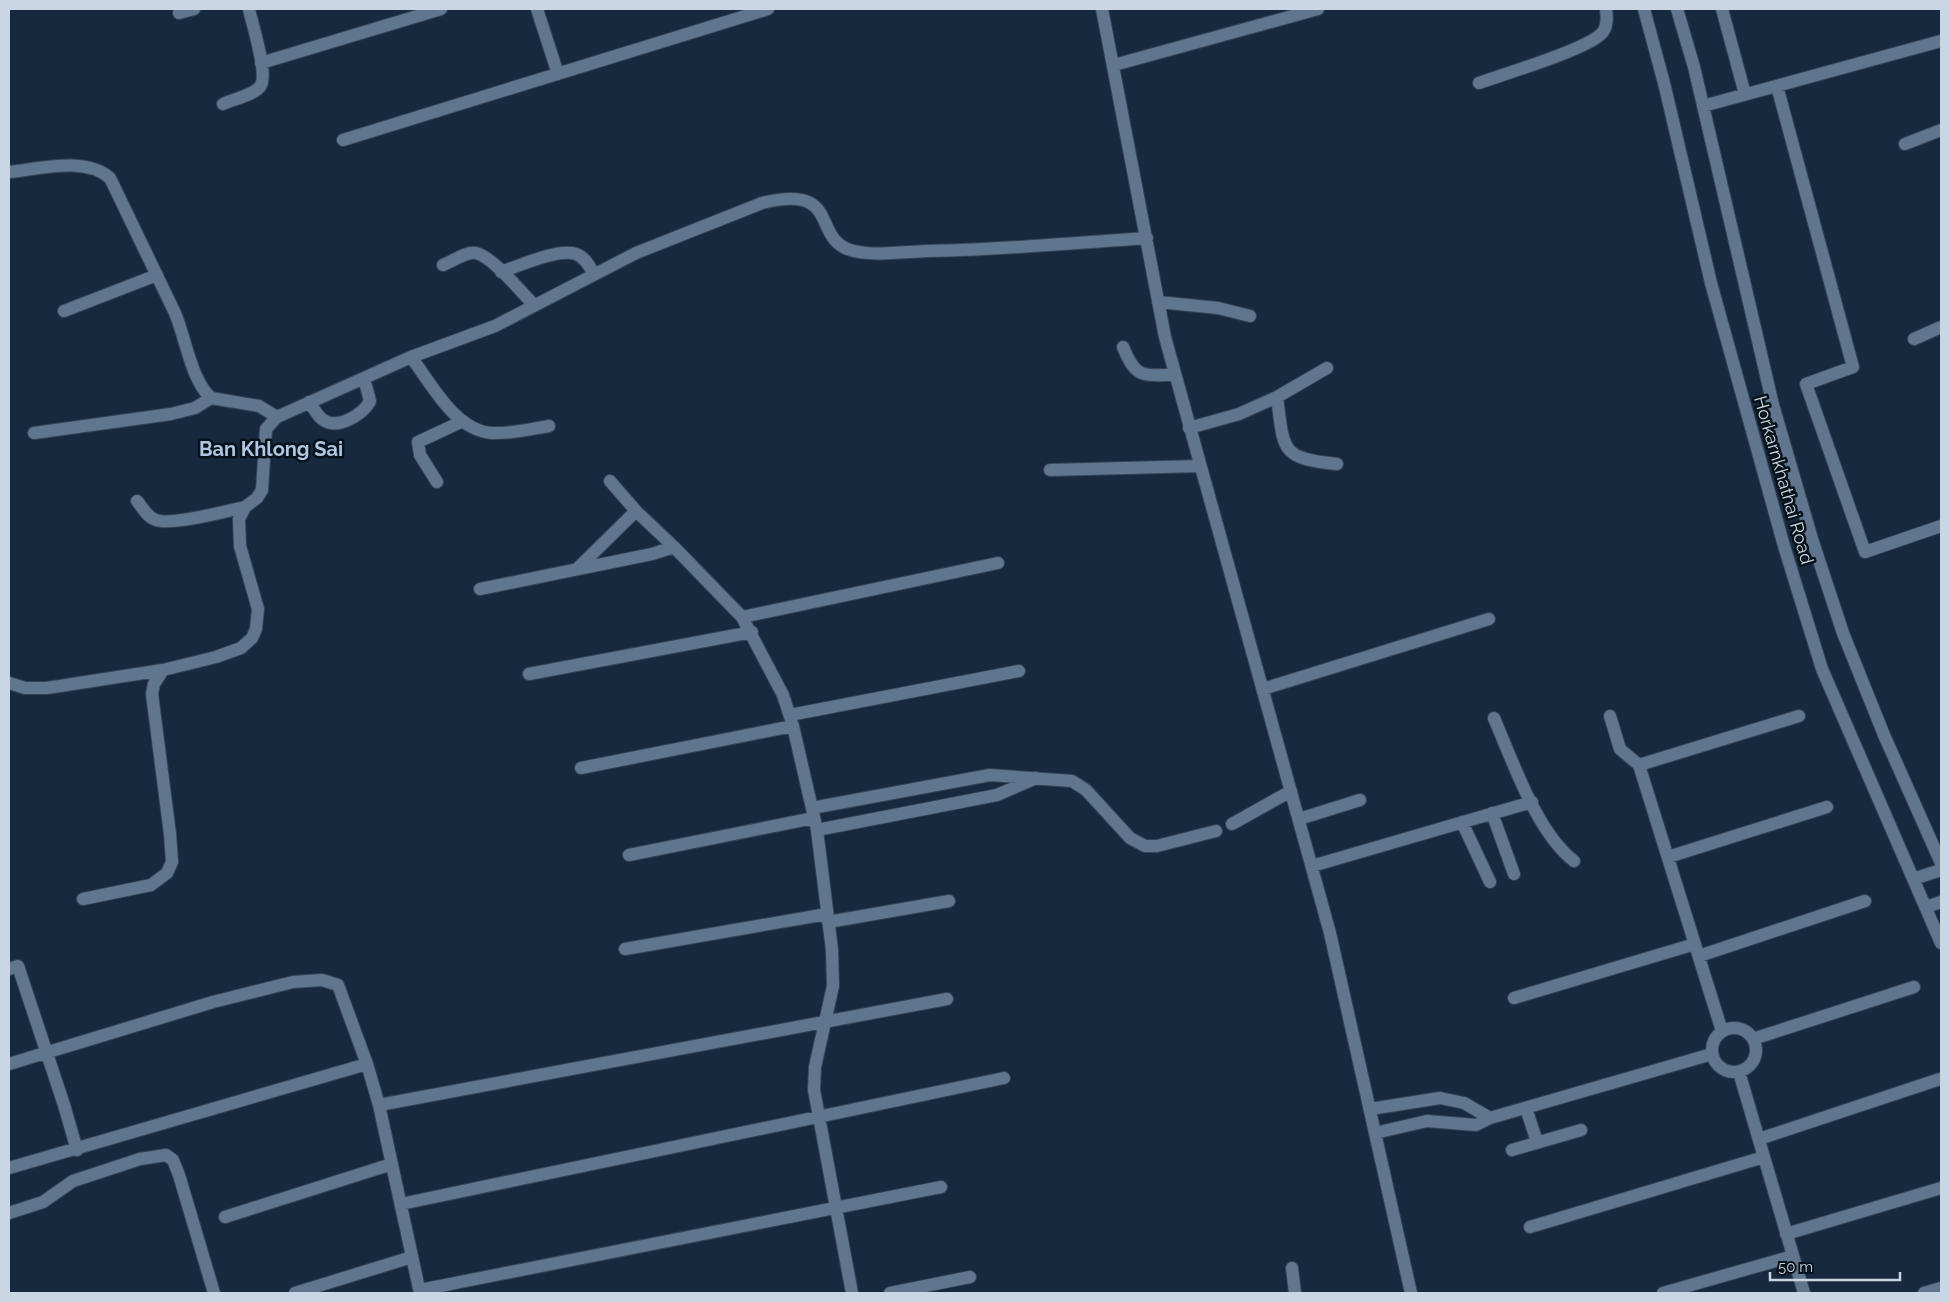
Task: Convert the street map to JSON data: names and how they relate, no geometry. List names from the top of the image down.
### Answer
{
  "streets": {
    "street": ["Horkarnkhathai Road"]
  },
  "districts": ["Ban Khlong Sai"],
  "scale_bar": "50 m"
}
